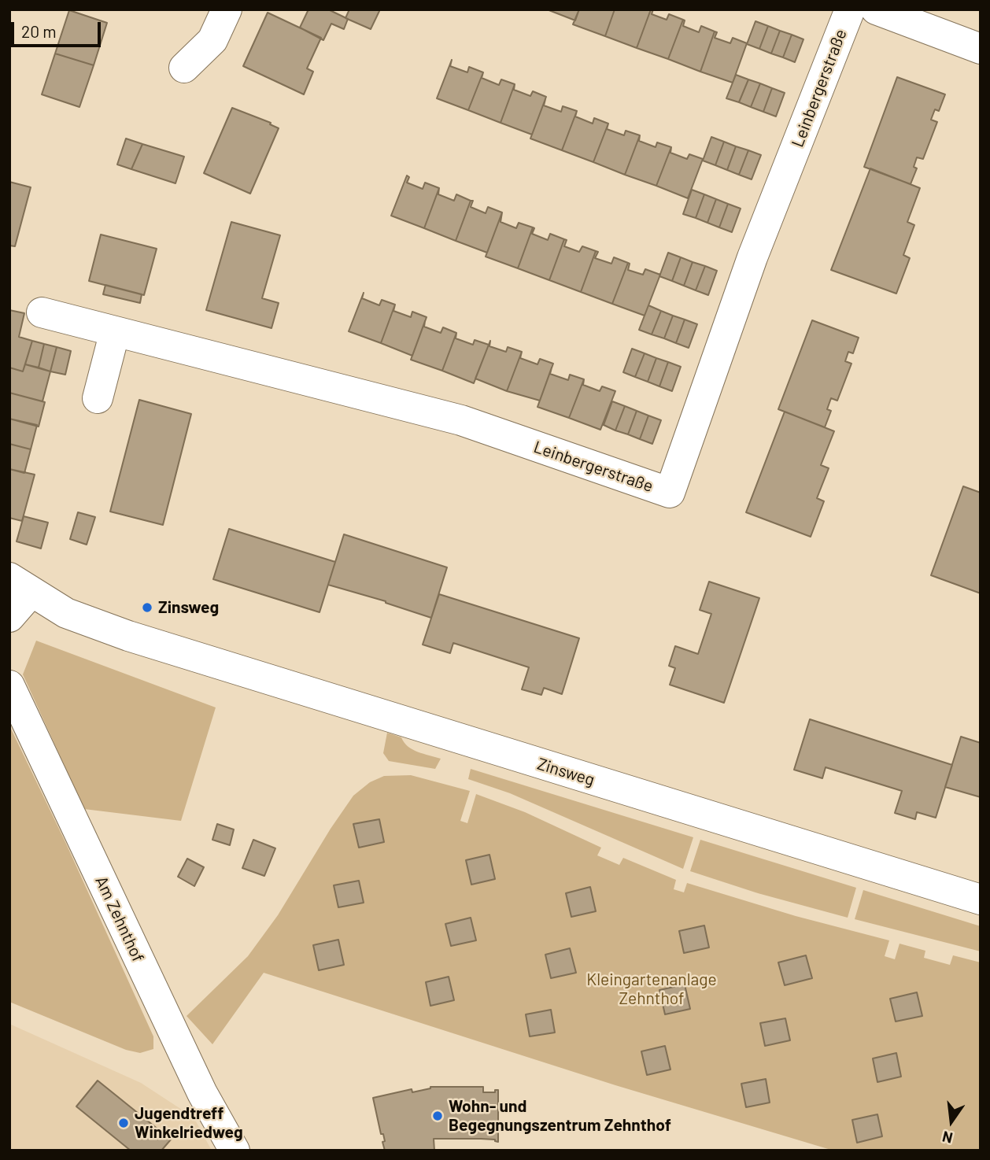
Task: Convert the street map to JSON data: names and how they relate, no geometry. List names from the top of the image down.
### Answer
{
  "streets": {
    "street": ["Leinbergerstraße", "Zinsweg", "Am Zehnthof"]
  },
  "parks": ["Kleingartenanlage Zehnthof"],
  "places": ["Zinsweg", "Wohn- und Begegnungszentrum Zehnthof", "Jugendtreff Winkelriedweg"],
  "scale_bar": "20 m",
  "north": "bottom"
}
